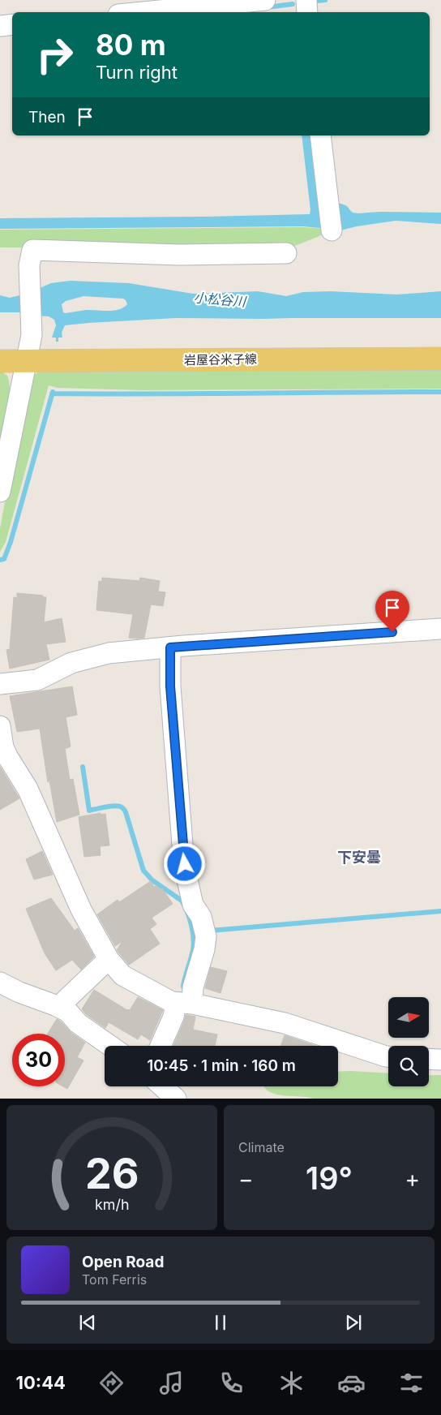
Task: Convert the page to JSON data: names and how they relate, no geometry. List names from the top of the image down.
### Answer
{
  "streets": {
    "main road": ["岩屋谷米子線"]
  },
  "districts": ["下安曇"],
  "water": ["小松谷川"],
  "north": "right",
  "page": {
    "turn": ["80 m", "Turn right"],
    "then": "Then",
    "limit": "30",
    "trip": "10:45 · 1 min · 160 m",
    "tile": "Climate",
    "heat": ["−", "19°", "+"],
    "song": ["Open Road", "Tom Ferris"],
    "tabs": "10:44",
    "gauge": ["26", "km/h"]
  }
}
